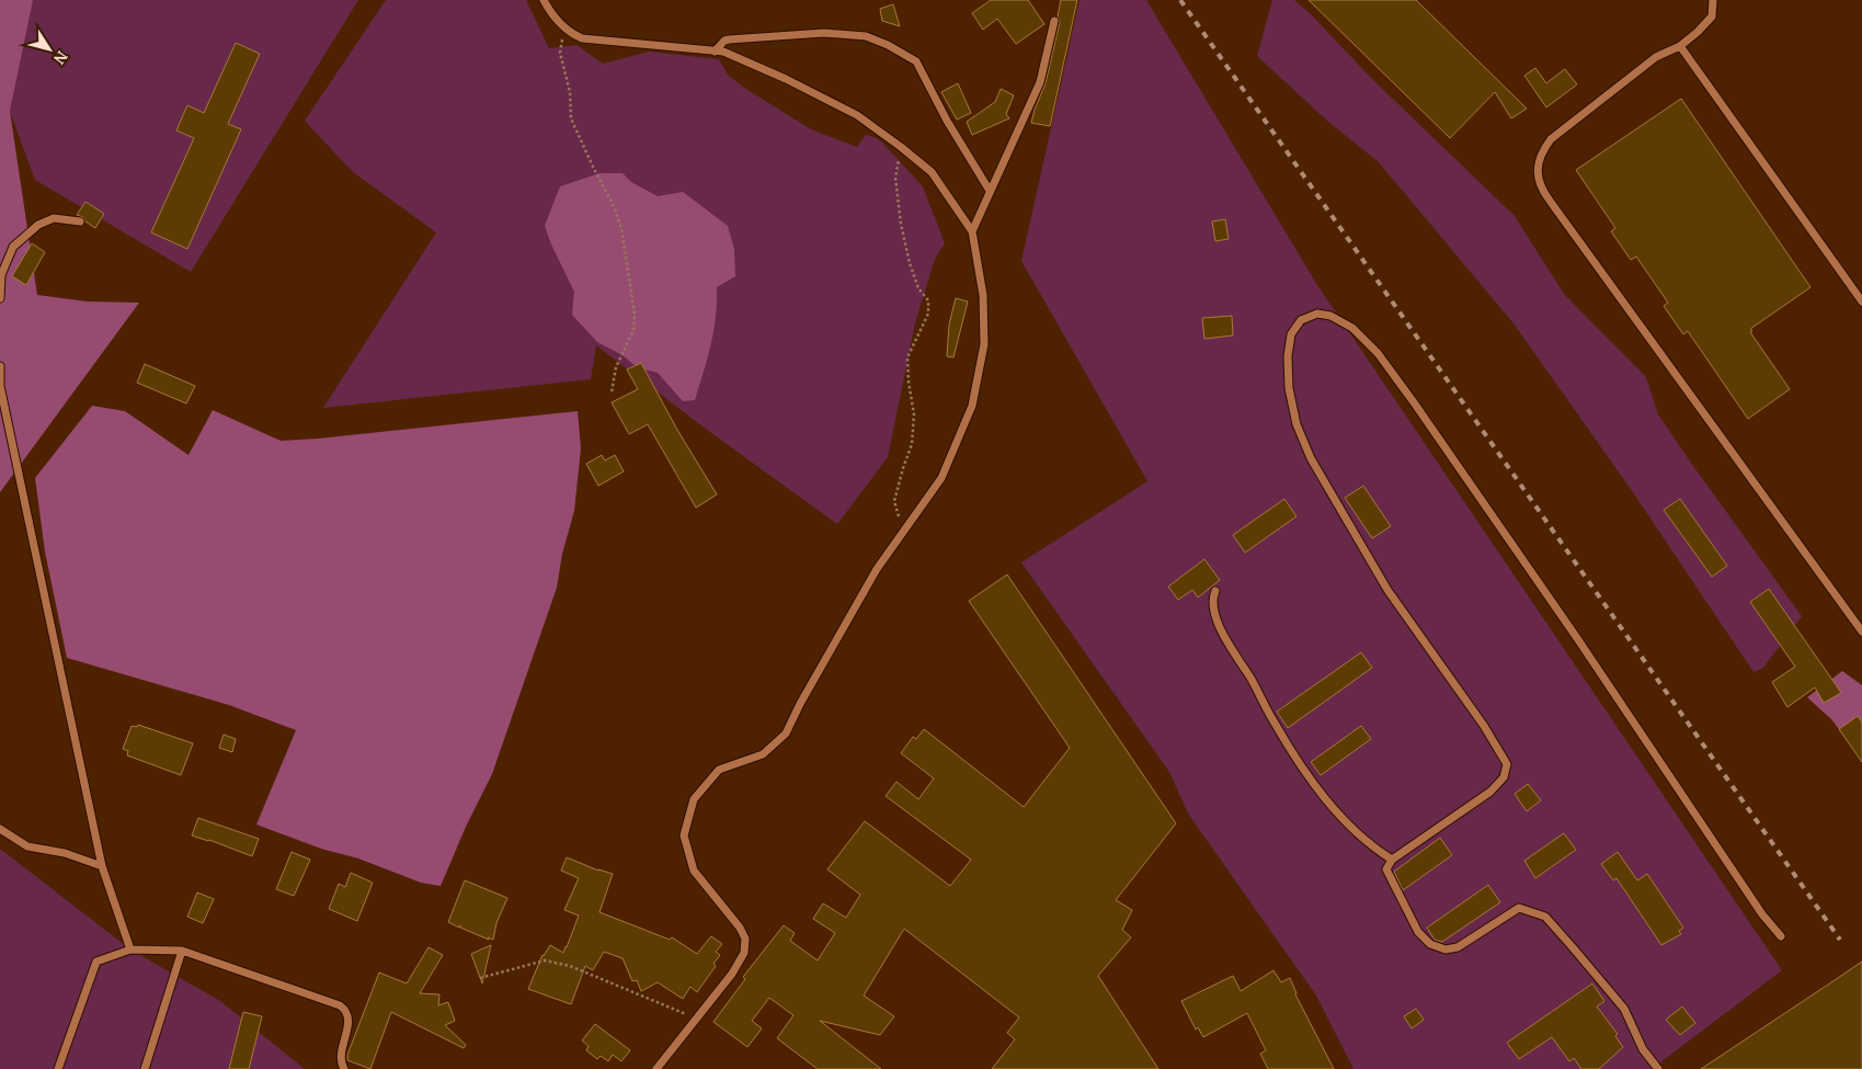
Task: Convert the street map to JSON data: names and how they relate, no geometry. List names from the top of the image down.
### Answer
{
  "north": "bottom right"
}
